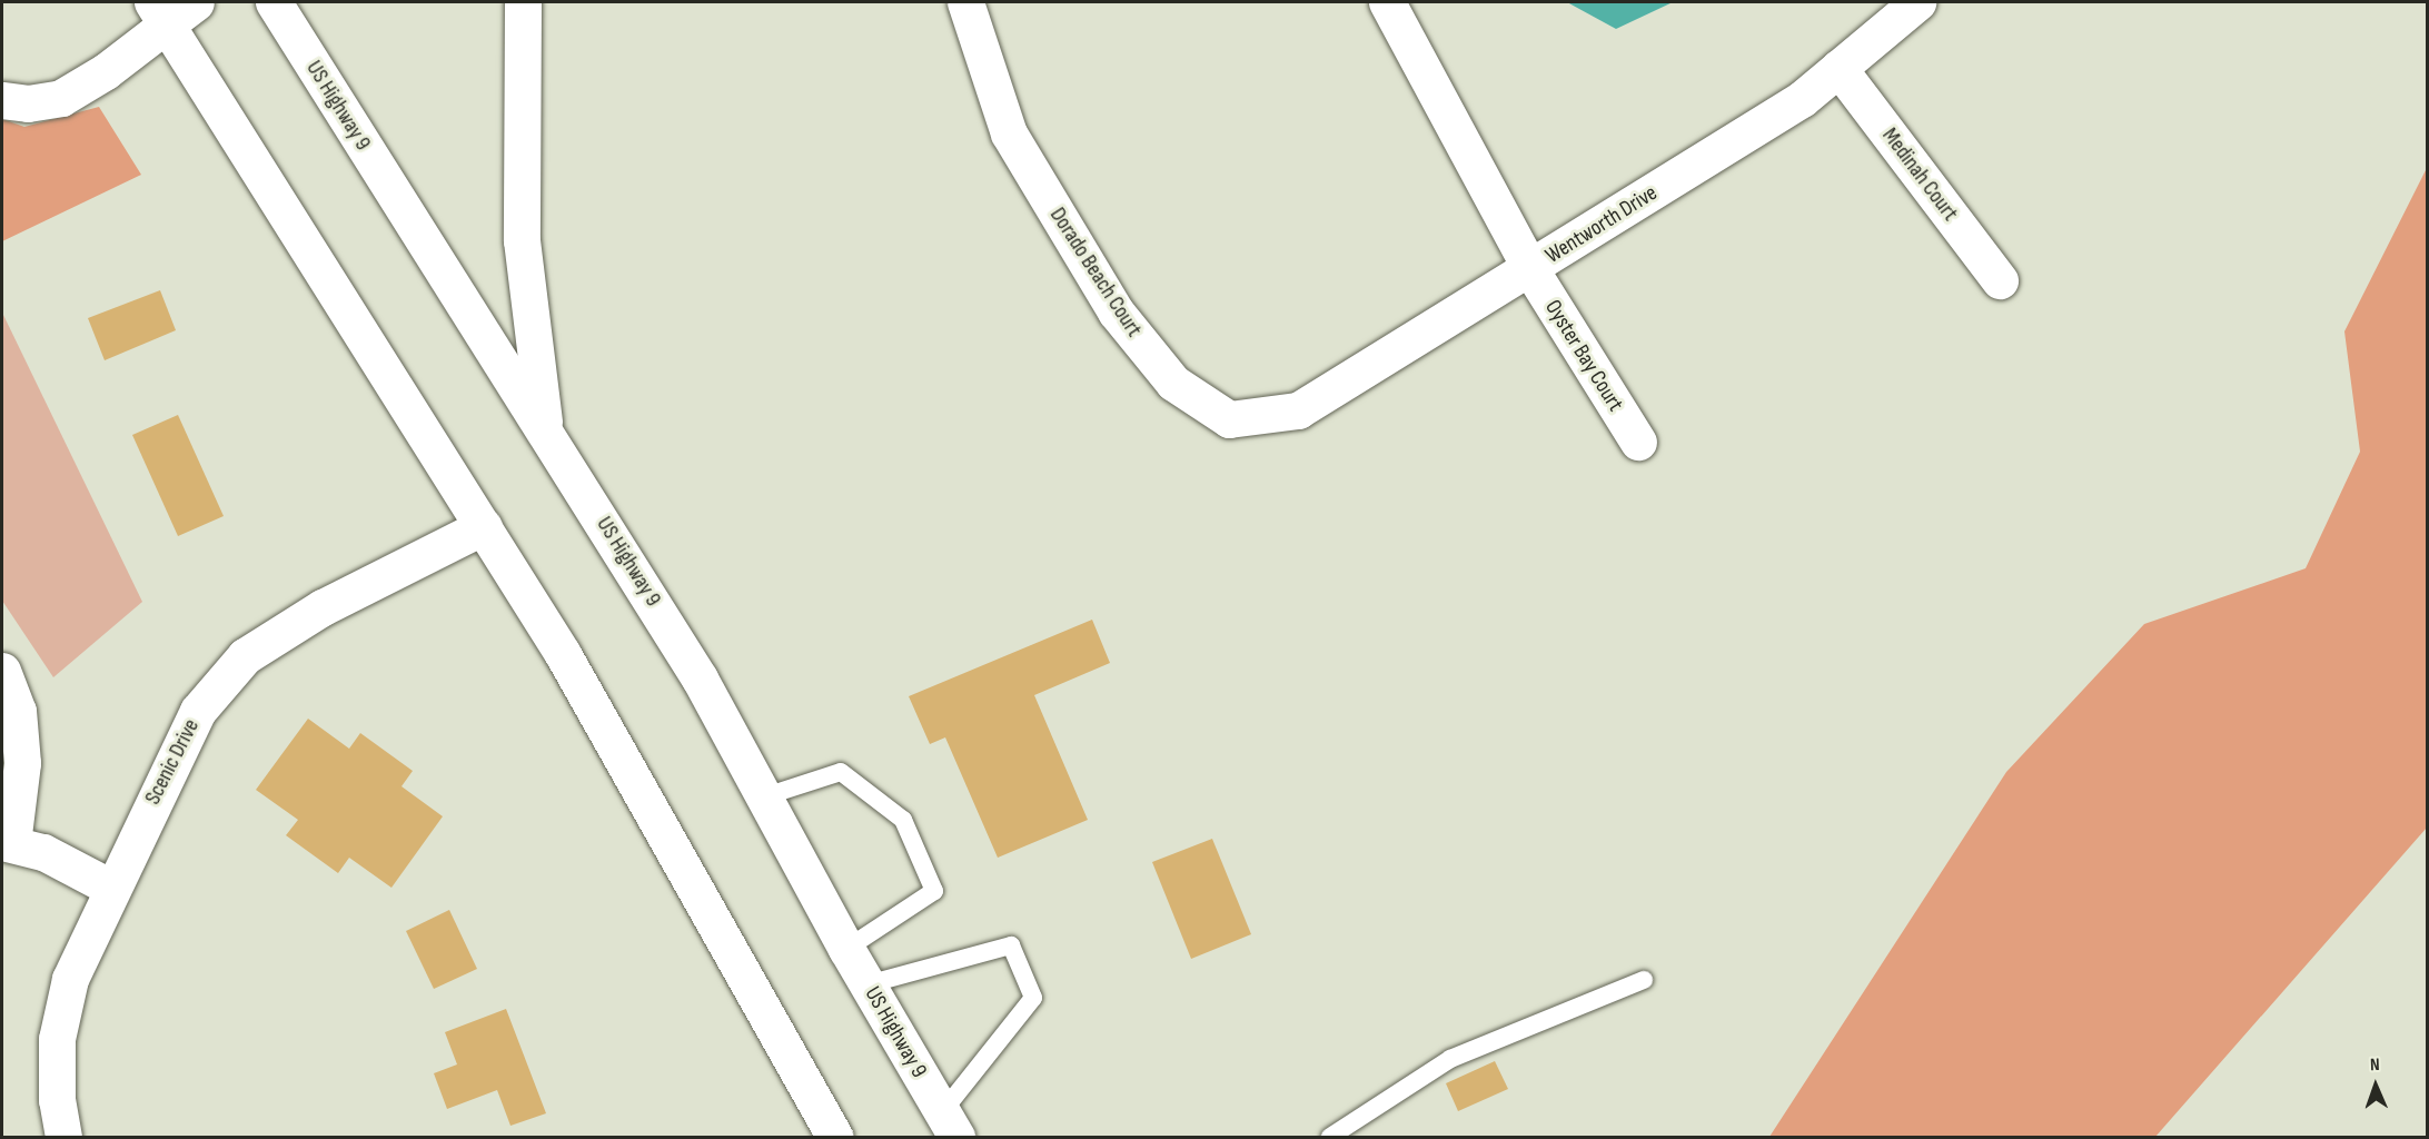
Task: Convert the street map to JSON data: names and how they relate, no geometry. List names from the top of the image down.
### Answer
{
  "streets": {
    "main road": [
      "US Highway 9",
      "Medinah Court",
      "Wentworth Drive",
      "Dorado Beach Court",
      "Oyster Bay Court",
      "Scenic Drive"
    ]
  },
  "crossings": [
    ["Medinah Court", "Wentworth Drive"],
    ["Wentworth Drive", "Dorado Beach Court"],
    ["Wentworth Drive", "Oyster Bay Court"],
    ["Dorado Beach Court", "Oyster Bay Court"]
  ],
  "north": "top"
}
